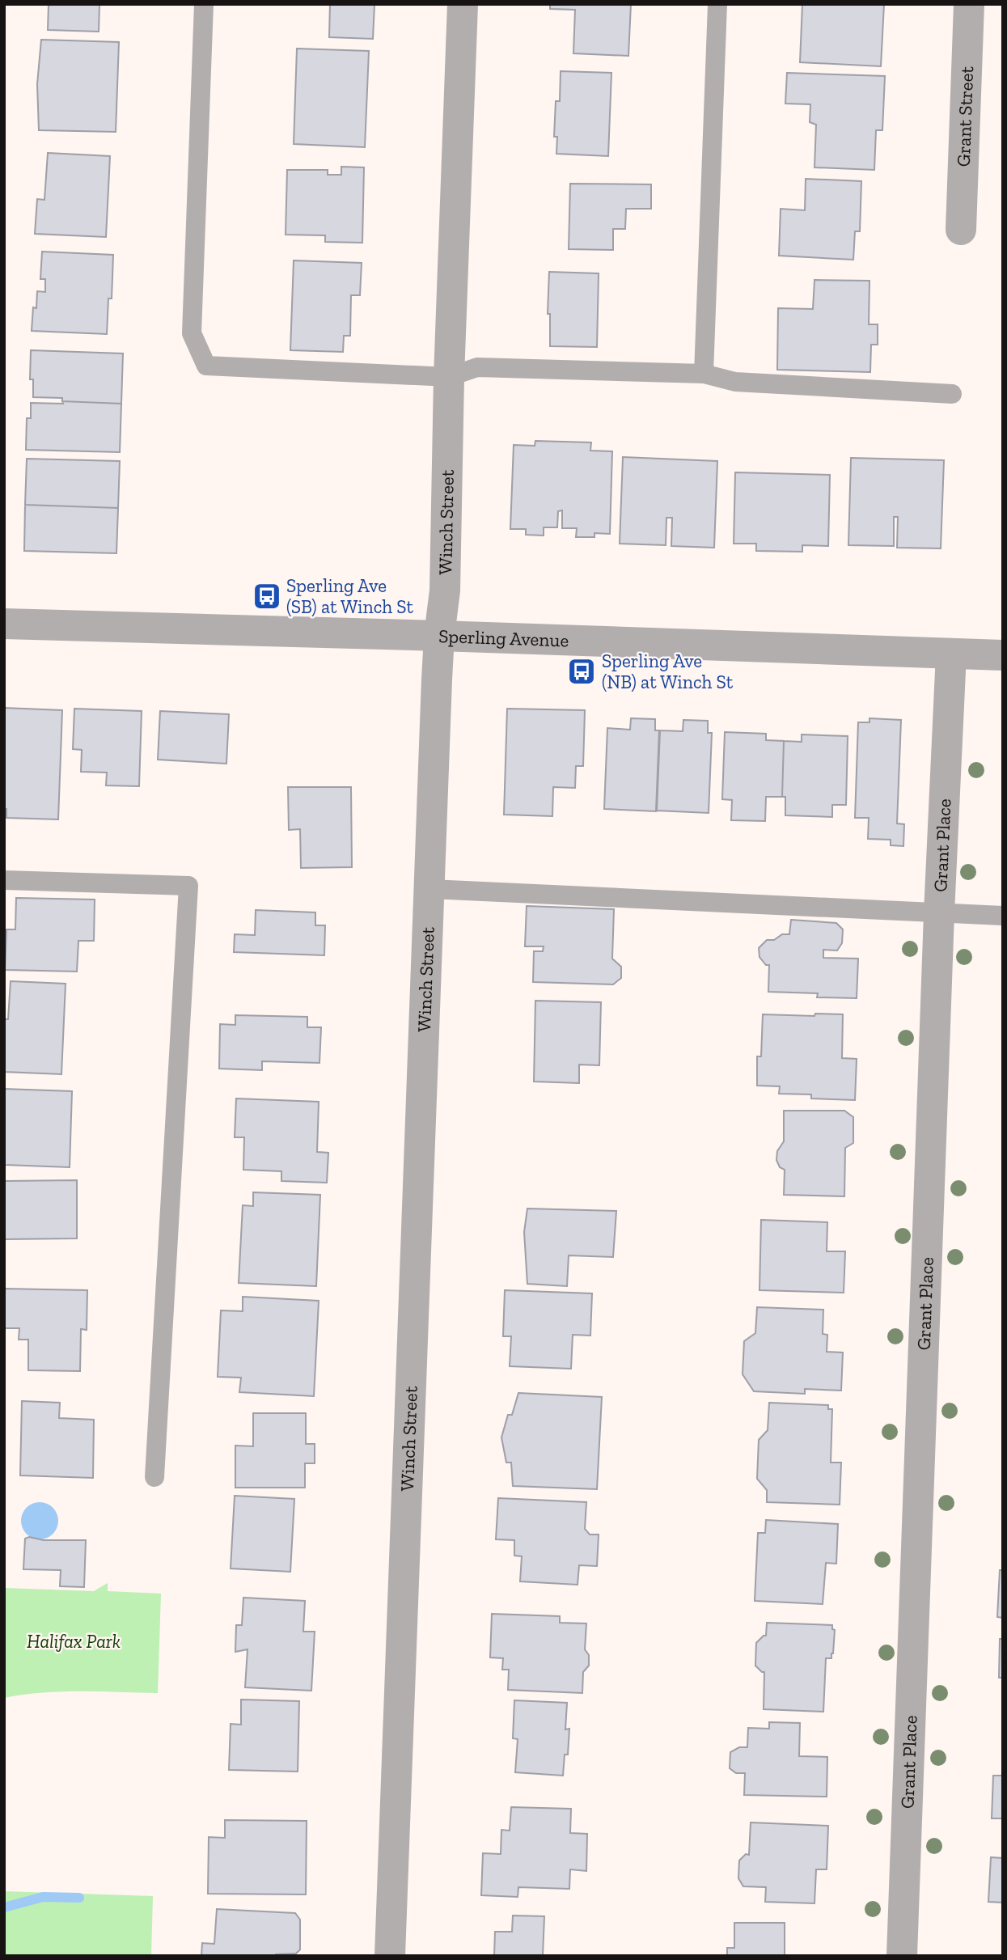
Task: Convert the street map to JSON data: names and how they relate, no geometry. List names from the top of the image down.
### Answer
{
  "streets": {
    "street": [
      "Grant Street",
      "Winch Street",
      "Sperling Avenue",
      "Grant Place"
    ]
  },
  "crossings": [
    ["Winch Street", "Sperling Avenue"],
    ["Sperling Avenue", "Grant Place"]
  ],
  "parks": ["Halifax Park"],
  "places": {
    "bus stop": ["Sperling Ave (SB) at Winch St", "Sperling Ave (NB) at Winch St"]
  }
}
